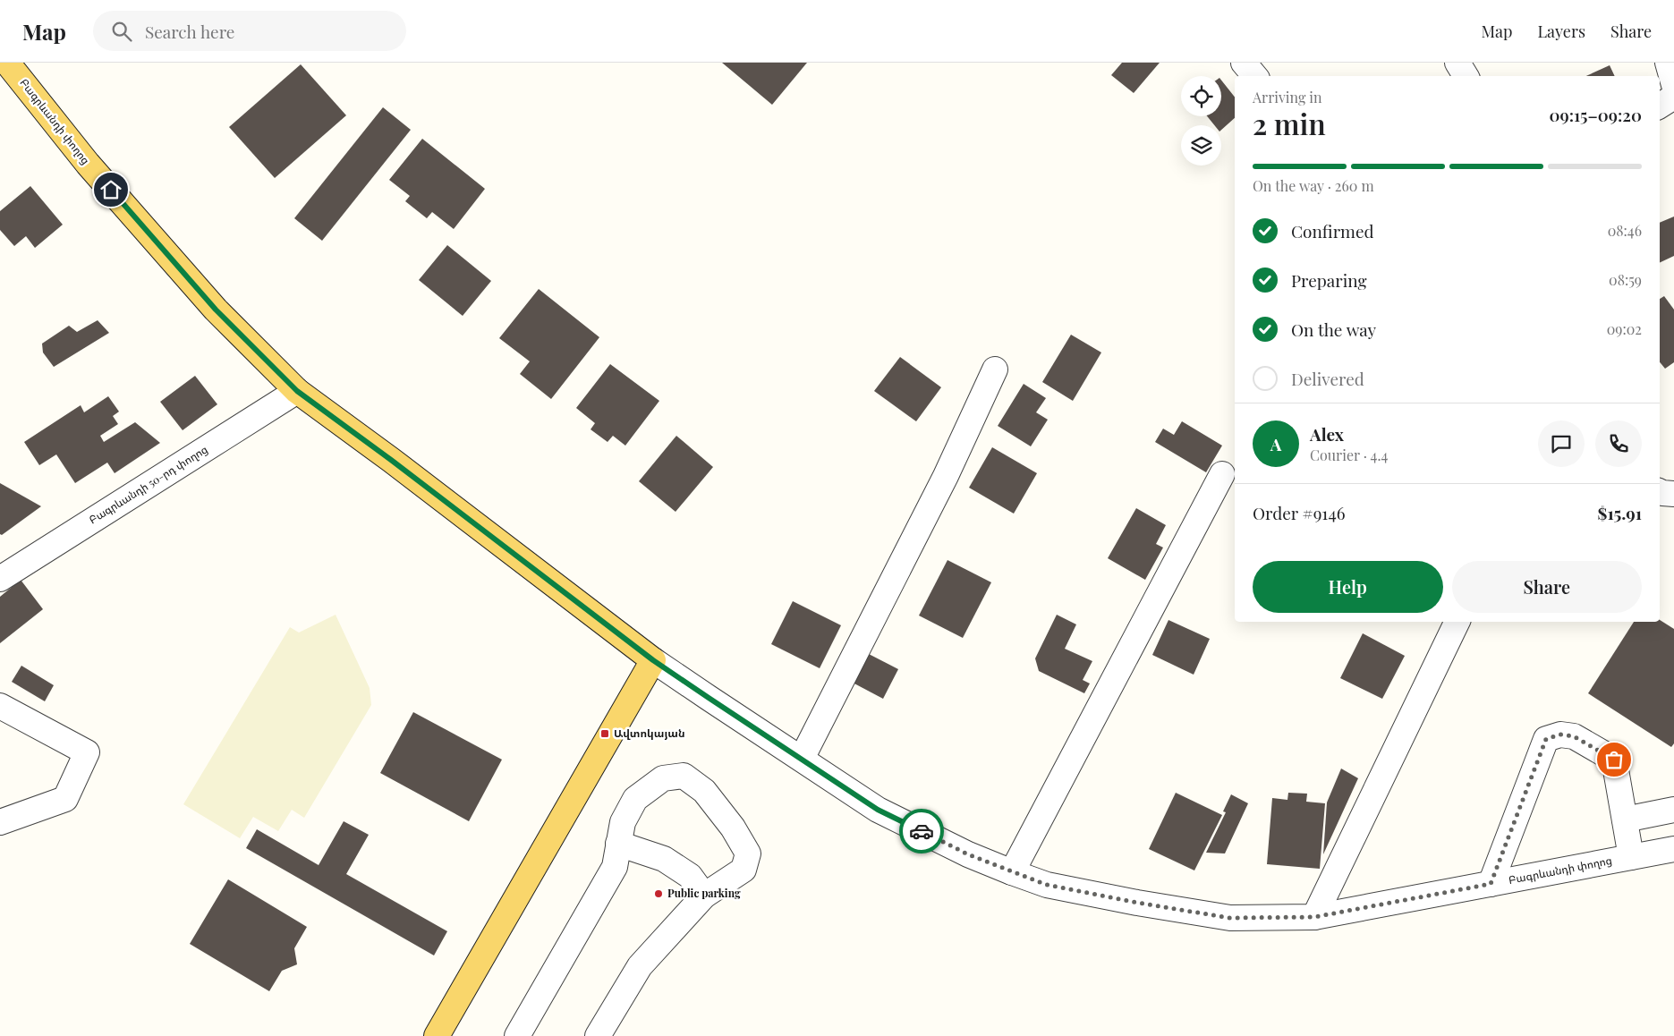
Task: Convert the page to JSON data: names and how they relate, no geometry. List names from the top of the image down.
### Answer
{
  "streets": {
    "main road": ["Բագրևանդի փողոց"],
    "street": ["Բագրևանդի 50-րդ փողոց"]
  },
  "crossings": [
    ["Բագրևանդի փողոց", "Բագրևանդի 50-րդ փողոց"]
  ],
  "places": {
    "transit": ["Ավտոկայան"],
    "other": ["Public parking"]
  },
  "page": {
    "header": "Map",
    "search": "Search here",
    "nav": ["Map", "Layers", "Share"],
    "heading": ["2 min", "Arriving in", "09:15–09:20"],
    "panel": [
      "Alex",
      "Courier · 4.4",
      "Order #9146",
      "$15.91"
    ],
    "bar": "On the way · 260 m",
    "list": [
      ["Confirmed", "08:46"],
      ["Preparing", "08:59"],
      ["On the way", "09:02"],
      "Delivered"
    ],
    "round": "A",
    "buttons": ["Help", "Share"]
  }
}
